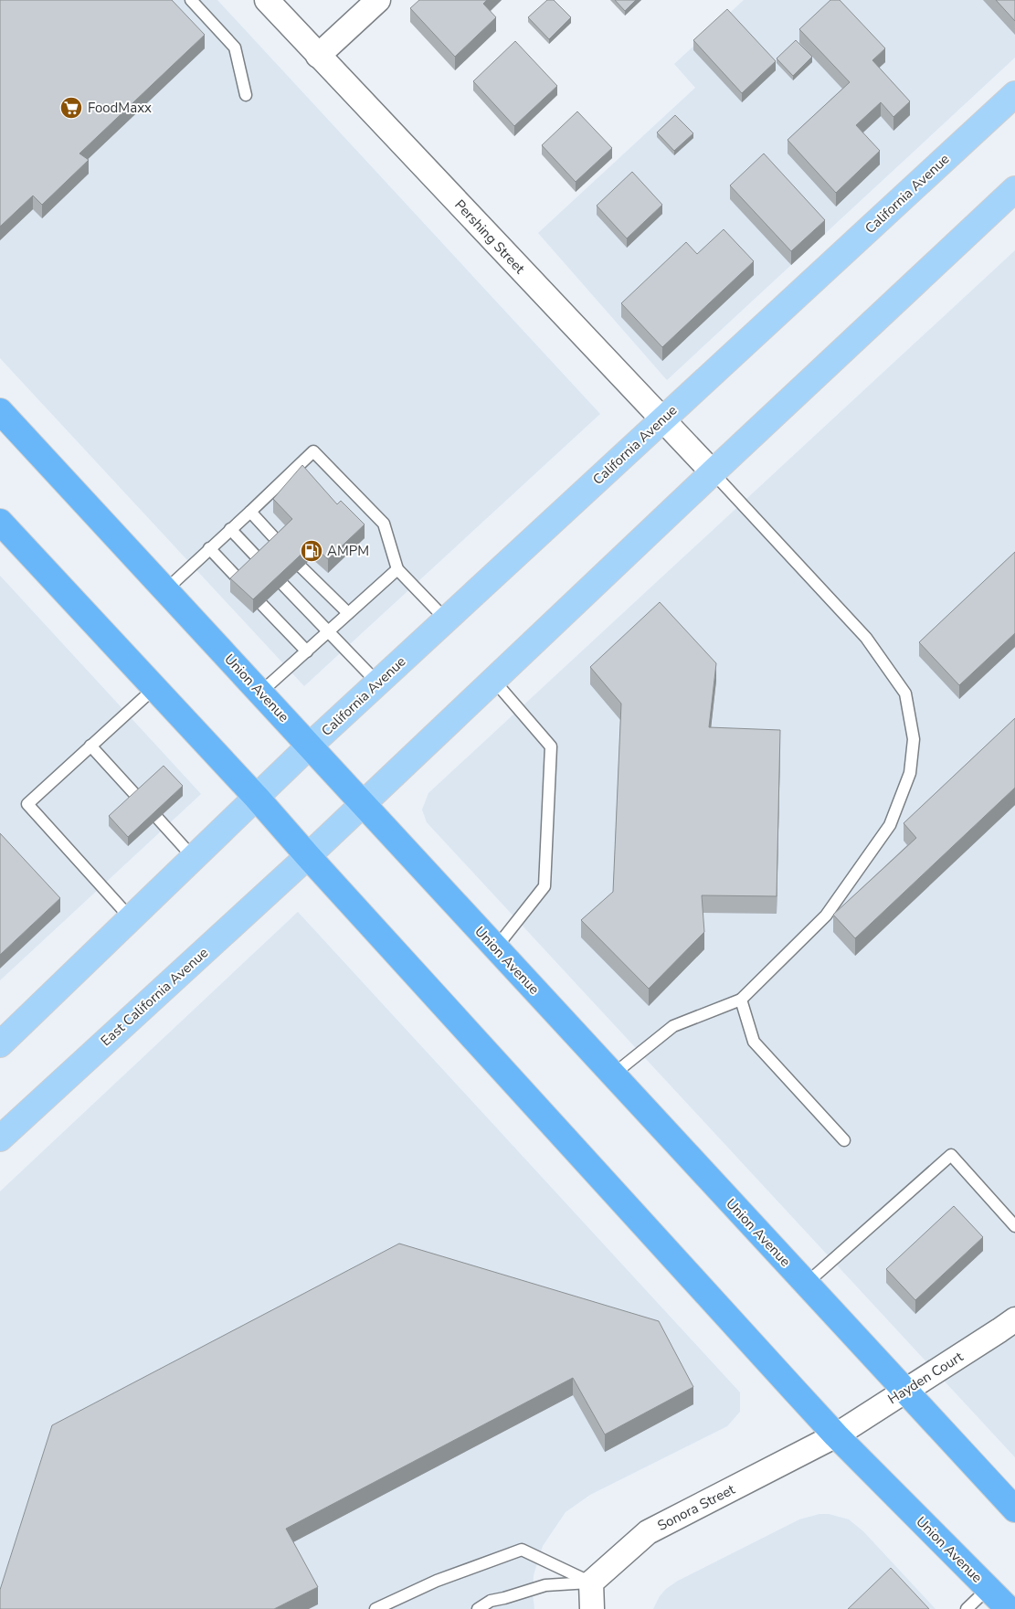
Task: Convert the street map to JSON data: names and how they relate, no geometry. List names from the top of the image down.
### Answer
{
  "streets": {
    "highway": ["Union Avenue"],
    "main road": ["California Avenue", "East California Avenue"],
    "street": ["Pershing Street", "Hayden Court", "Sonora Street"]
  },
  "crossings": [
    ["California Avenue", "Pershing Street"],
    ["California Avenue", "Union Avenue"],
    ["Union Avenue", "East California Avenue"],
    ["Union Avenue", "Hayden Court"],
    ["Union Avenue", "Sonora Street"],
    ["Hayden Court", "Sonora Street"]
  ],
  "places": {
    "supermarket": ["FoodMaxx"],
    "fuel station": ["AMPM"]
  }
}
